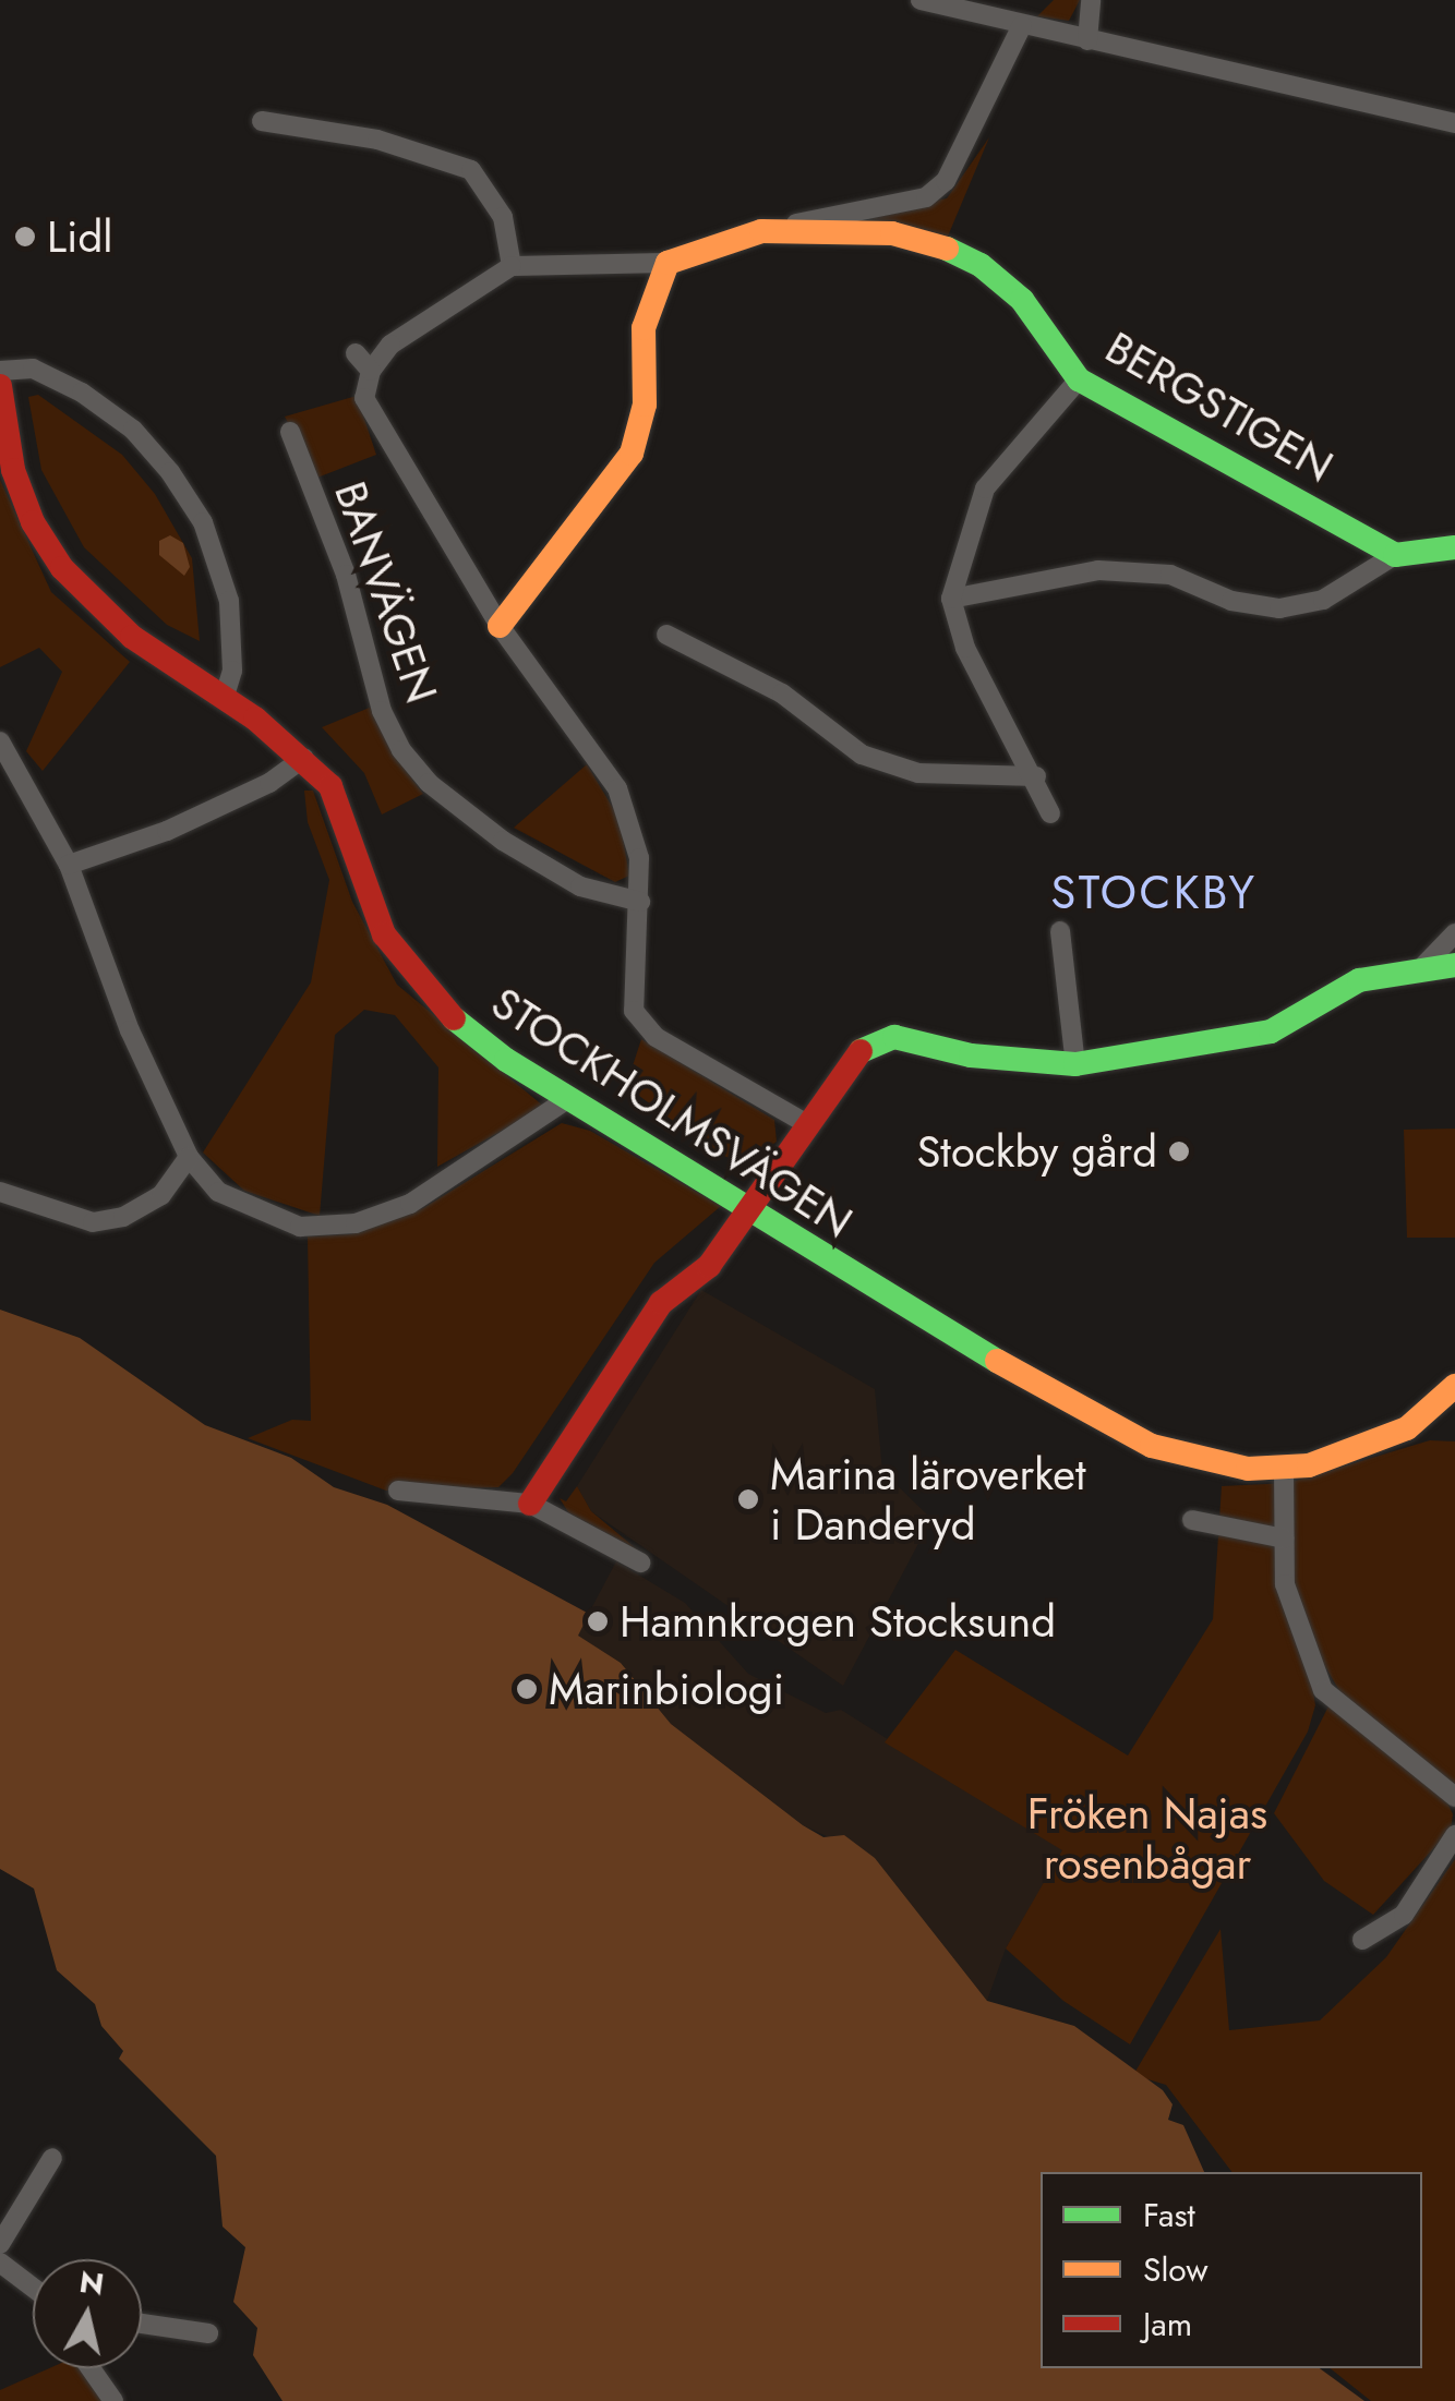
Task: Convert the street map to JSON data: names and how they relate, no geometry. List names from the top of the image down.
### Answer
{
  "streets": {
    "street": ["BERGSTIGEN", "BANVÄGEN", "STOCKHOLMSVÄGEN"]
  },
  "districts": ["STOCKBY"],
  "parks": ["Fröken Najas rosenbågar"],
  "places": [
    "Lidl",
    "Stockby gård",
    "Marina läroverket i Danderyd",
    "Hamnkrogen Stocksund",
    "Marinbiologi"
  ],
  "legend": ["Fast", "Slow", "Jam"],
  "north": "top"
}
